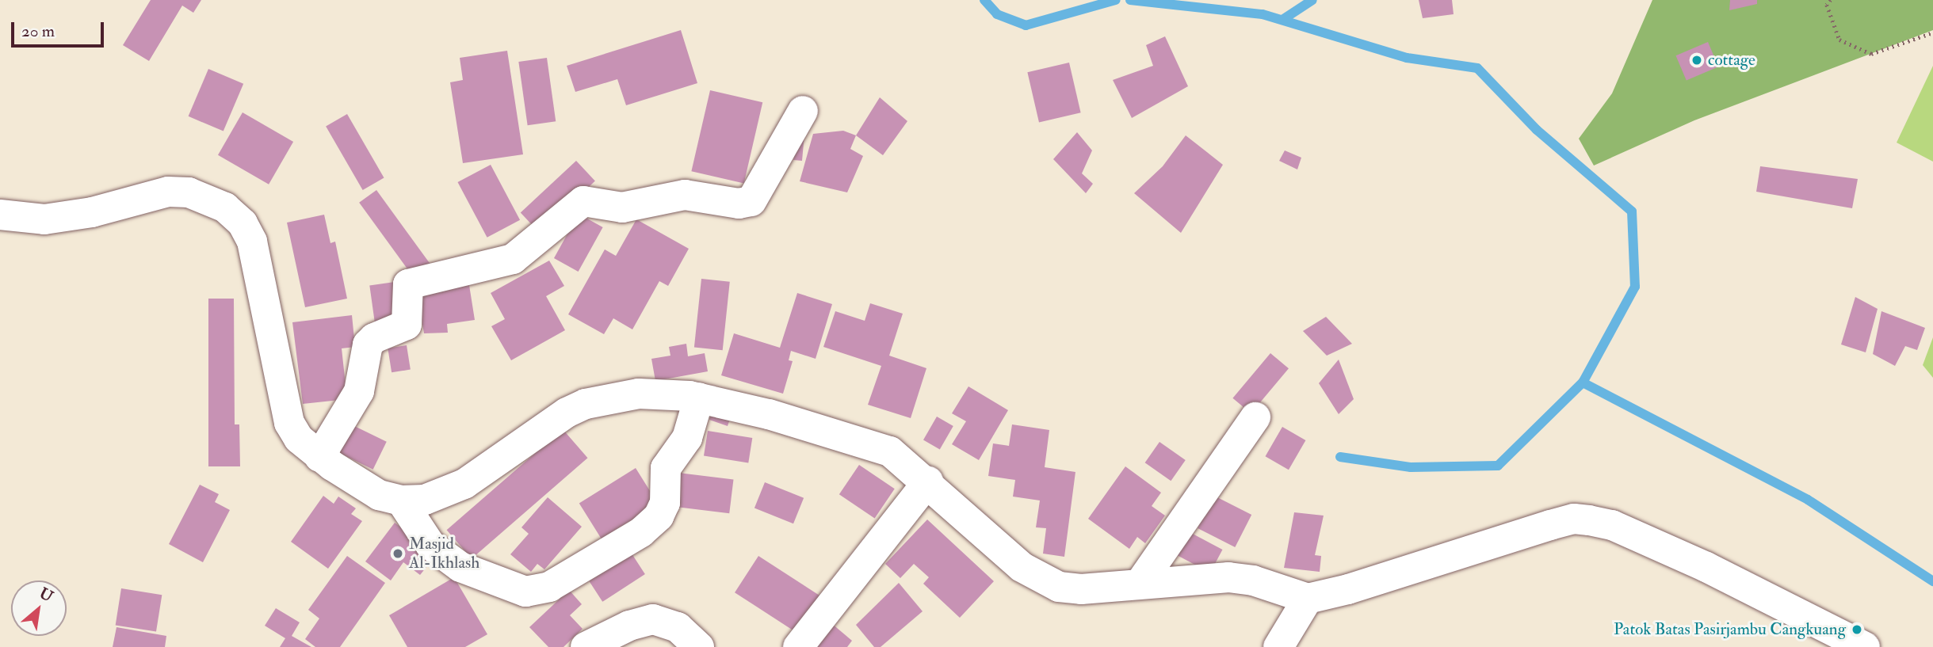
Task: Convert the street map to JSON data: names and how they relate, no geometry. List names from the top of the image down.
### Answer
{
  "places": ["cottage", "Masjid Al-Ikhlash", "Patok Batas Pasirjambu Cangkuang"],
  "scale_bar": "20 m",
  "north": "top right"
}
